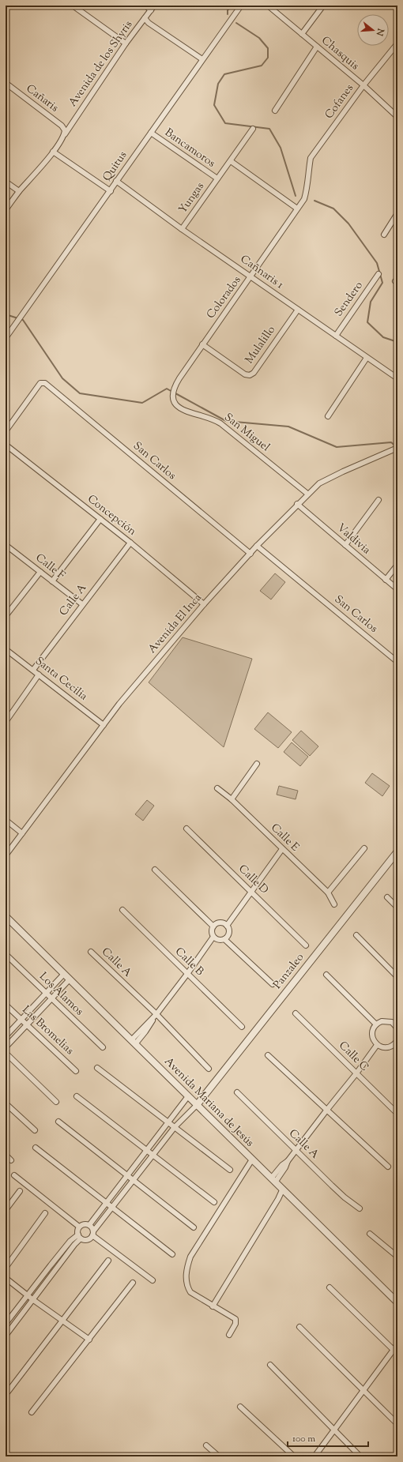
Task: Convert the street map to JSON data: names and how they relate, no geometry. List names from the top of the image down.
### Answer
{
  "streets": {
    "street": [
      "Chasquis",
      "Avenida de los Shyris",
      "Cañaris",
      "Cofanes",
      "Bancamoros",
      "Quitus",
      "Yungas",
      "Cañnaris 1",
      "Colorados",
      "Sendero",
      "Mulalillo",
      "San Miguel",
      "San Carlos",
      "Concepción",
      "Valdivia",
      "Calle F",
      "Calle A",
      "Avenida El Inca",
      "Santa Cecilia",
      "Calle E",
      "Calle D",
      "Calle B",
      "Panzaleo",
      "Los Alamos",
      "Las Bromelias",
      "Calle C",
      "Avenida Mariana de Jesús"
    ]
  },
  "crossings": [
    ["Chasquis", "Cofanes"],
    ["Avenida de los Shyris", "Cañaris"],
    ["Cofanes", "Colorados"],
    ["Bancamoros", "Quitus"],
    ["Bancamoros", "Yungas"],
    ["Quitus", "Cañnaris 1"],
    ["Yungas", "Cañnaris 1"],
    ["Cañnaris 1", "Colorados"],
    ["Cañnaris 1", "Sendero"],
    ["Cañnaris 1", "Mulalillo"],
    ["Colorados", "Mulalillo"],
    ["Colorados", "San Miguel"],
    ["San Miguel", "Avenida El Inca"],
    ["San Carlos", "Avenida El Inca"],
    ["Concepción", "Calle A"],
    ["Concepción", "Avenida El Inca"],
    ["Valdivia", "Avenida El Inca"],
    ["Calle F", "Calle A"],
    ["Calle A", "Santa Cecilia"],
    ["Avenida El Inca", "Santa Cecilia"],
    ["Panzaleo", "Avenida Mariana de Jesús"]
  ],
  "scale_bar": "100 m",
  "north": "right"
}
